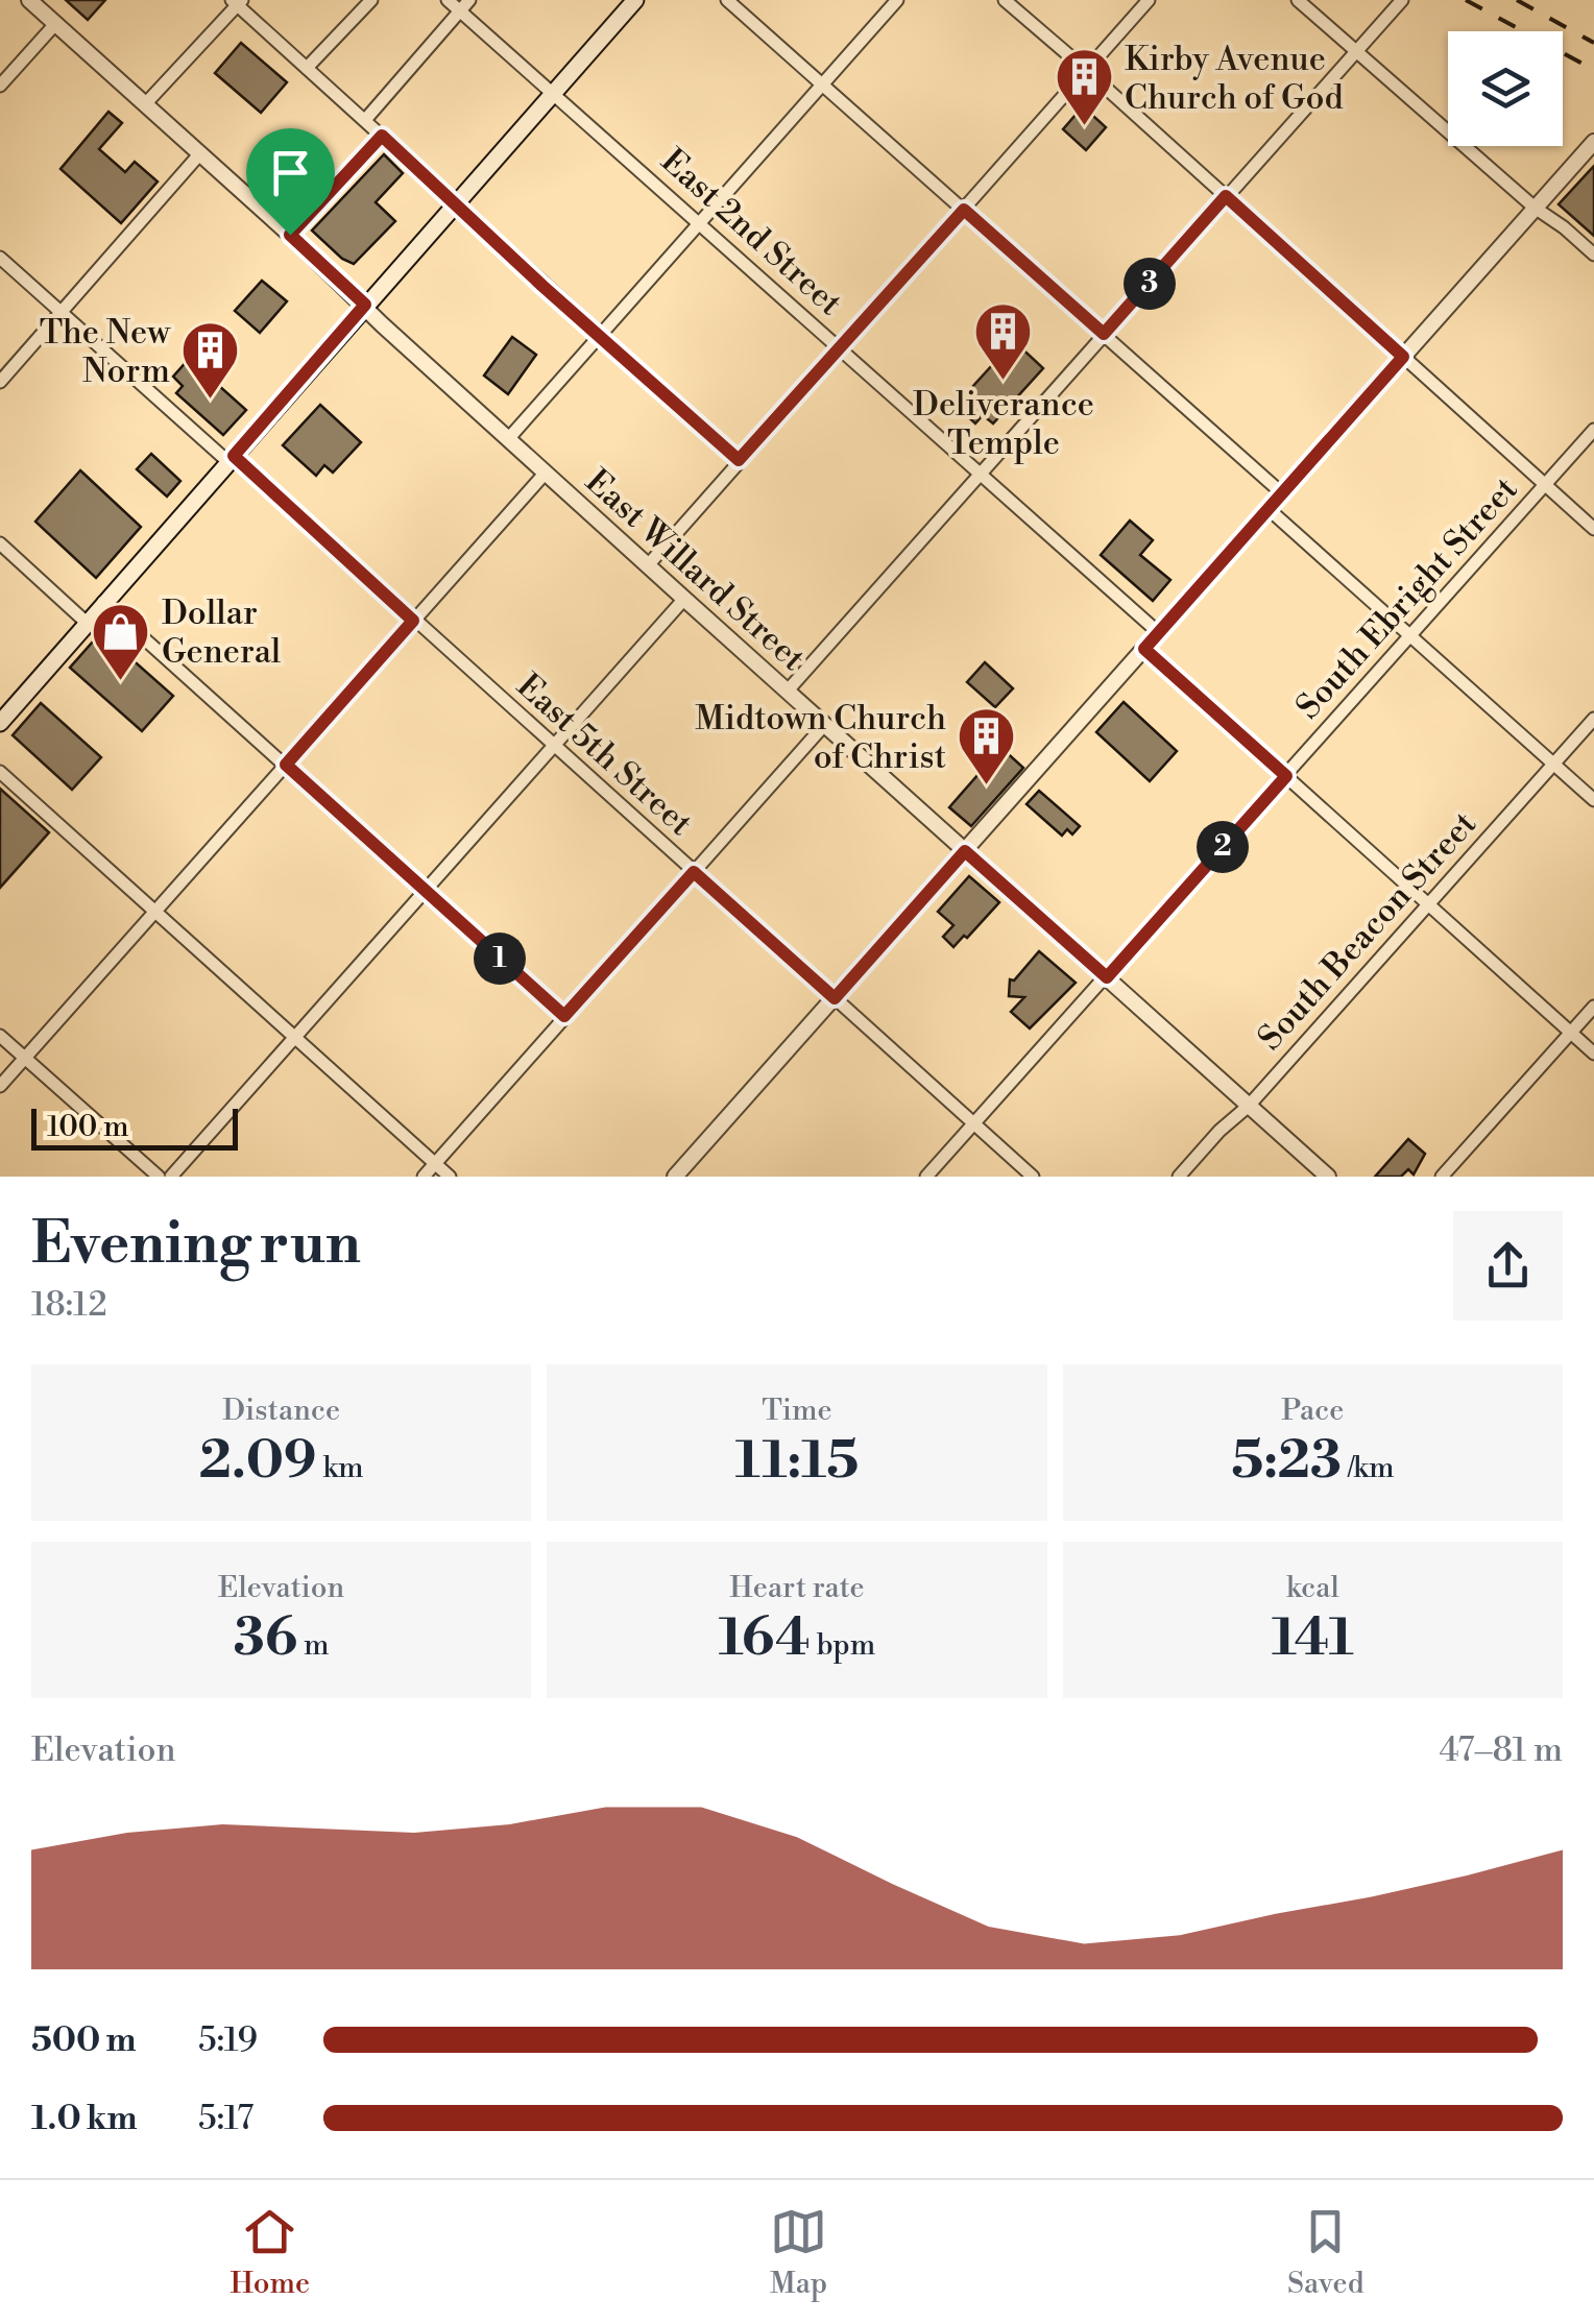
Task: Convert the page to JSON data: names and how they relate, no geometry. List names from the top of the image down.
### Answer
{
  "streets": {
    "street": [
      "East 2nd Street",
      "East Willard Street",
      "South Ebright Street",
      "East 5th Street",
      "South Beacon Street"
    ]
  },
  "crossings": [
    ["East Willard Street", "South Ebright Street"],
    ["East Willard Street", "South Beacon Street"],
    ["South Ebright Street", "East 5th Street"]
  ],
  "places": {
    "building": [
      "Kirby Avenue Church of God",
      "Deliverance Temple",
      "The New Norm",
      "Midtown Church of Christ"
    ],
    "shop": ["Dollar General"]
  },
  "scale_bar": "100 m",
  "page": {
    "pins": ["3", "2", "1"],
    "scale": "100 m",
    "heading": ["Evening run", "18:12"],
    "stats": [
      ["Distance", "2.09 km"],
      ["Time", "11:15"],
      ["Pace", "5:23 /km"],
      ["Elevation", "36 m"],
      ["Heart rate", "164 bpm"],
      ["kcal", "141"]
    ],
    "chart": ["Elevation", "47–81 m"],
    "list": [
      {
        "name": "500 m",
        "note": "5:19"
      },
      {
        "name": "1.0 km",
        "note": "5:17"
      }
    ],
    "tabs": ["Home", "Map", "Saved"]
  }
}
